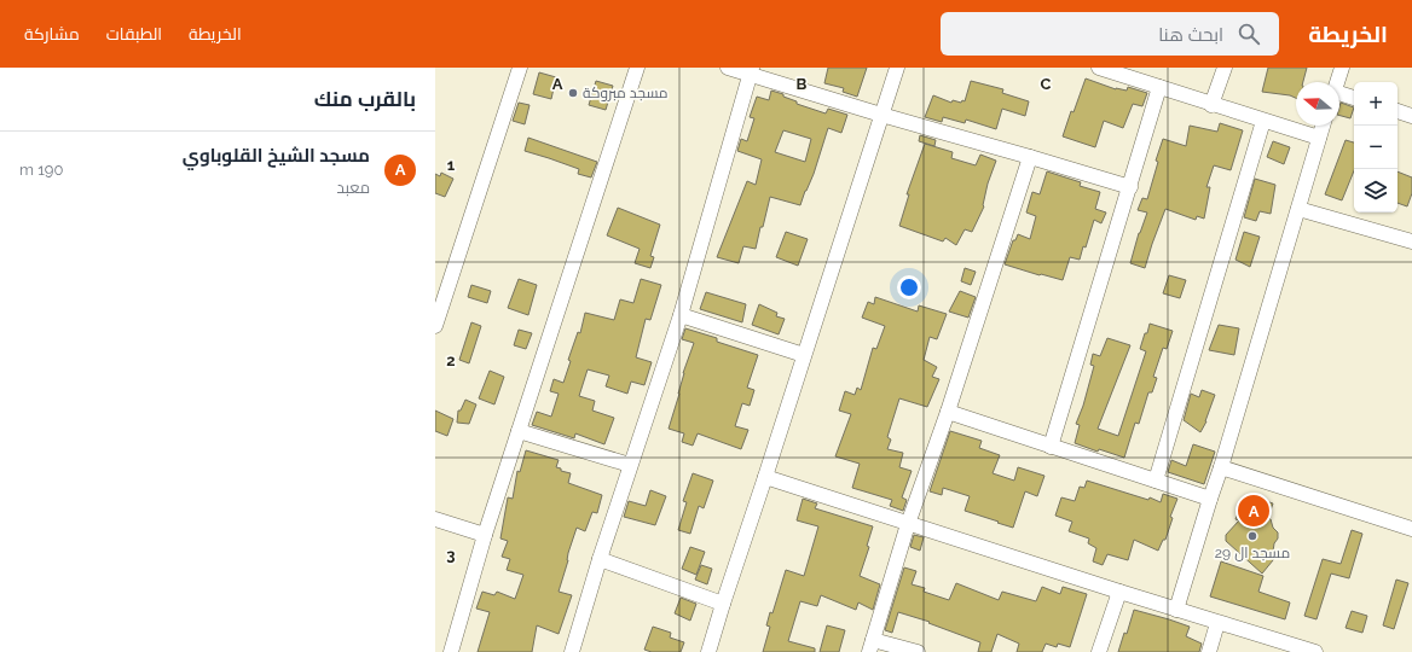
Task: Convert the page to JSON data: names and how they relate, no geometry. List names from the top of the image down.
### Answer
{
  "places": ["مسجد مبروكة", "مسجد ال 29"],
  "north": "left",
  "page": {
    "header": "الخريطة",
    "search": "ابحث هنا",
    "nav": ["الخريطة", "الطبقات", "مشاركة"],
    "heading": "بالقرب منك",
    "map_buttons": ["+", "−"],
    "list": [
      {
        "mark": "A",
        "name": "مسجد الشيخ القلوباوي",
        "note": "معبد",
        "value": "190 m"
      }
    ],
    "pins": "A"
  },
  "grid": {
    "columns": ["A", "B", "C"],
    "rows": ["1", "2", "3"]
  }
}
